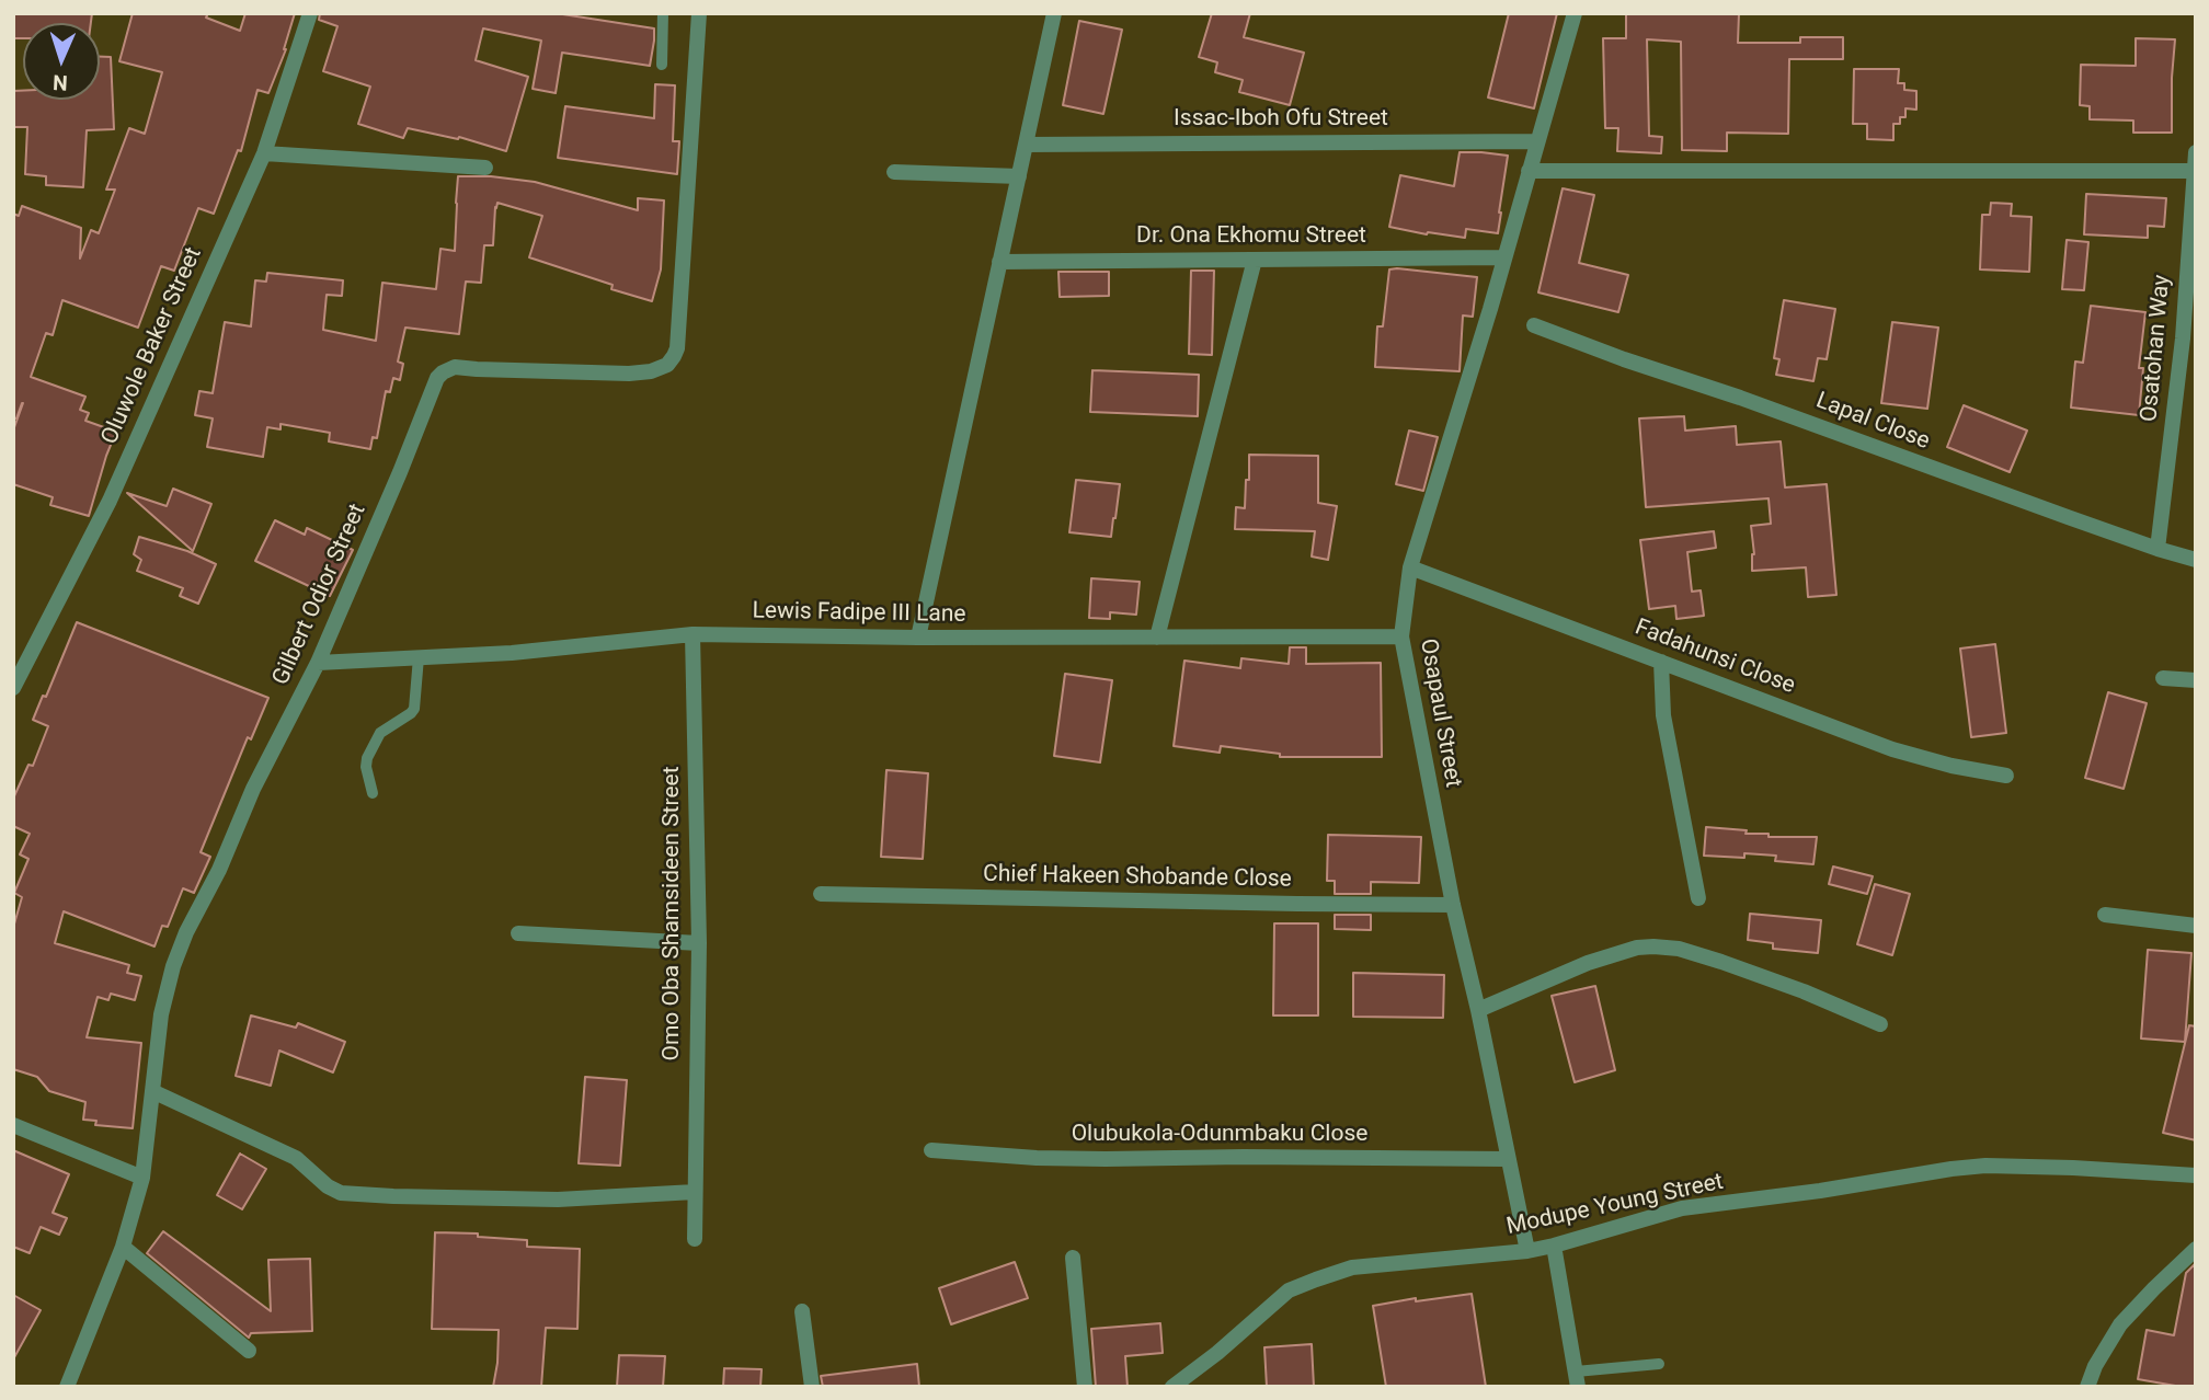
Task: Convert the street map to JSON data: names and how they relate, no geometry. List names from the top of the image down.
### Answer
{
  "streets": {
    "street": [
      "Issac-Iboh Ofu Street",
      "Dr. Ona Ekhomu Street",
      "Oluwole Baker Street",
      "Osatohan Way",
      "Lapal Close",
      "Gilbert Odior Street",
      "Lewis Fadipe III Lane",
      "Fadahunsi Close",
      "Osapaul Street",
      "Chief Hakeen Shobande Close",
      "Omo Oba Shamsideen Street",
      "Olubukola-Odunmbaku Close",
      "Modupe Young Street"
    ]
  },
  "crossings": [
    ["Issac-Iboh Ofu Street", "Osapaul Street"],
    ["Dr. Ona Ekhomu Street", "Osapaul Street"],
    ["Osatohan Way", "Lapal Close"],
    ["Gilbert Odior Street", "Lewis Fadipe III Lane"],
    ["Lewis Fadipe III Lane", "Osapaul Street"],
    ["Lewis Fadipe III Lane", "Omo Oba Shamsideen Street"],
    ["Fadahunsi Close", "Osapaul Street"],
    ["Osapaul Street", "Chief Hakeen Shobande Close"],
    ["Osapaul Street", "Olubukola-Odunmbaku Close"],
    ["Osapaul Street", "Modupe Young Street"]
  ],
  "north": "bottom"
}
